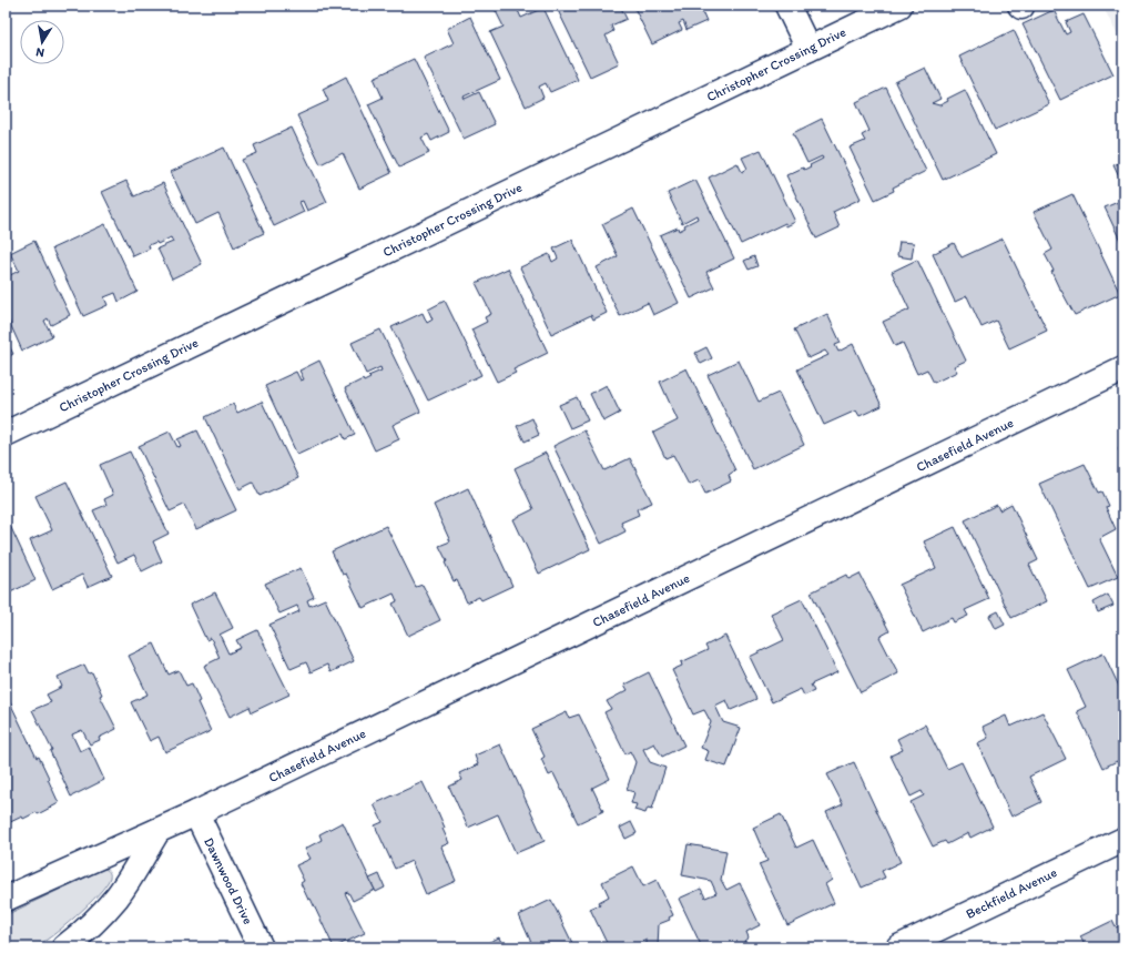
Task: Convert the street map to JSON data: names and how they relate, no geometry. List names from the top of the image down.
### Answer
{
  "streets": {
    "street": [
      "Christopher Crossing Drive",
      "Chasefield Avenue",
      "Dawnwood Drive",
      "Beckfield Avenue"
    ]
  },
  "crossings": [
    ["Chasefield Avenue", "Dawnwood Drive"]
  ],
  "north": "bottom"
}
